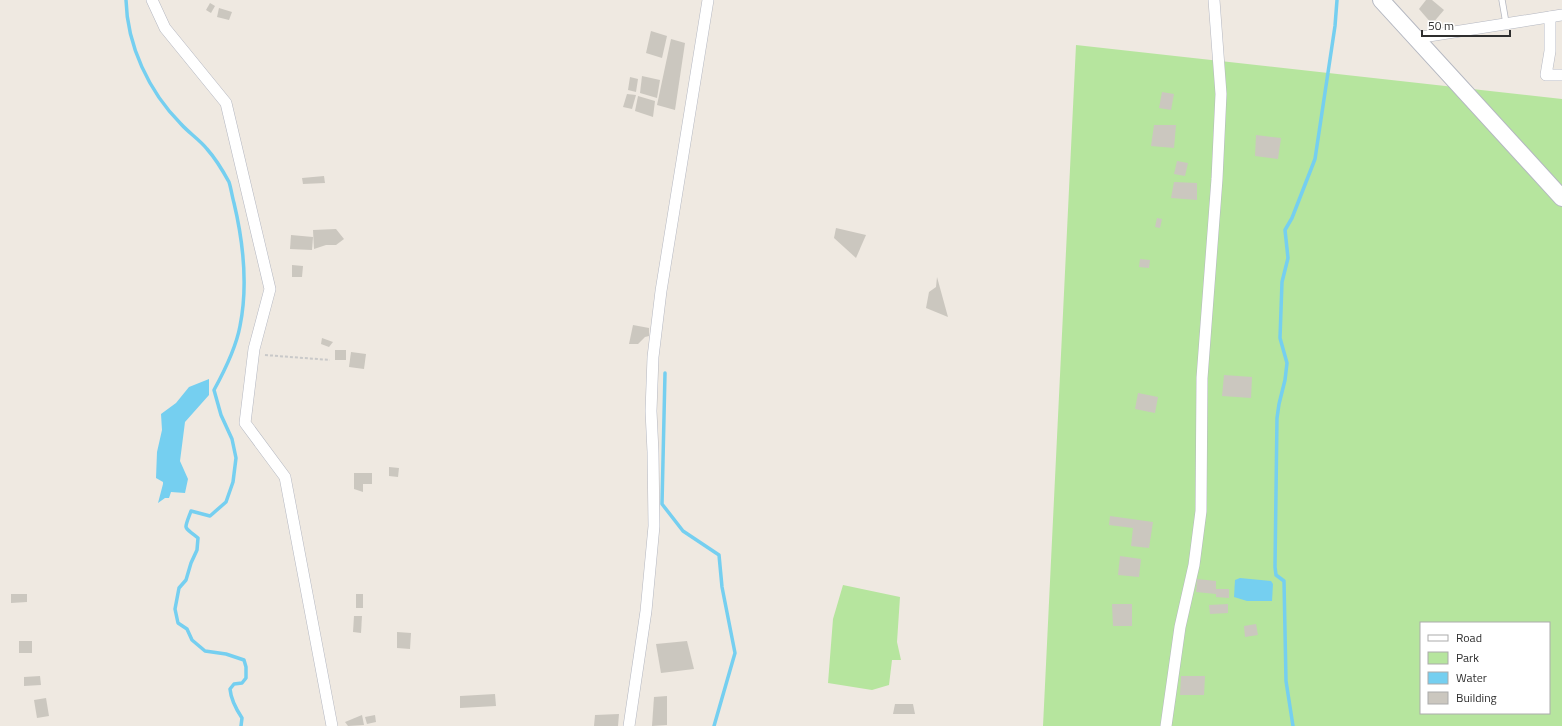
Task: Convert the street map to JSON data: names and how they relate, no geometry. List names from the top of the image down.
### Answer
{
  "legend": [
    "Road",
    "Park",
    "Water",
    "Building"
  ],
  "scale_bar": "50 m"
}
